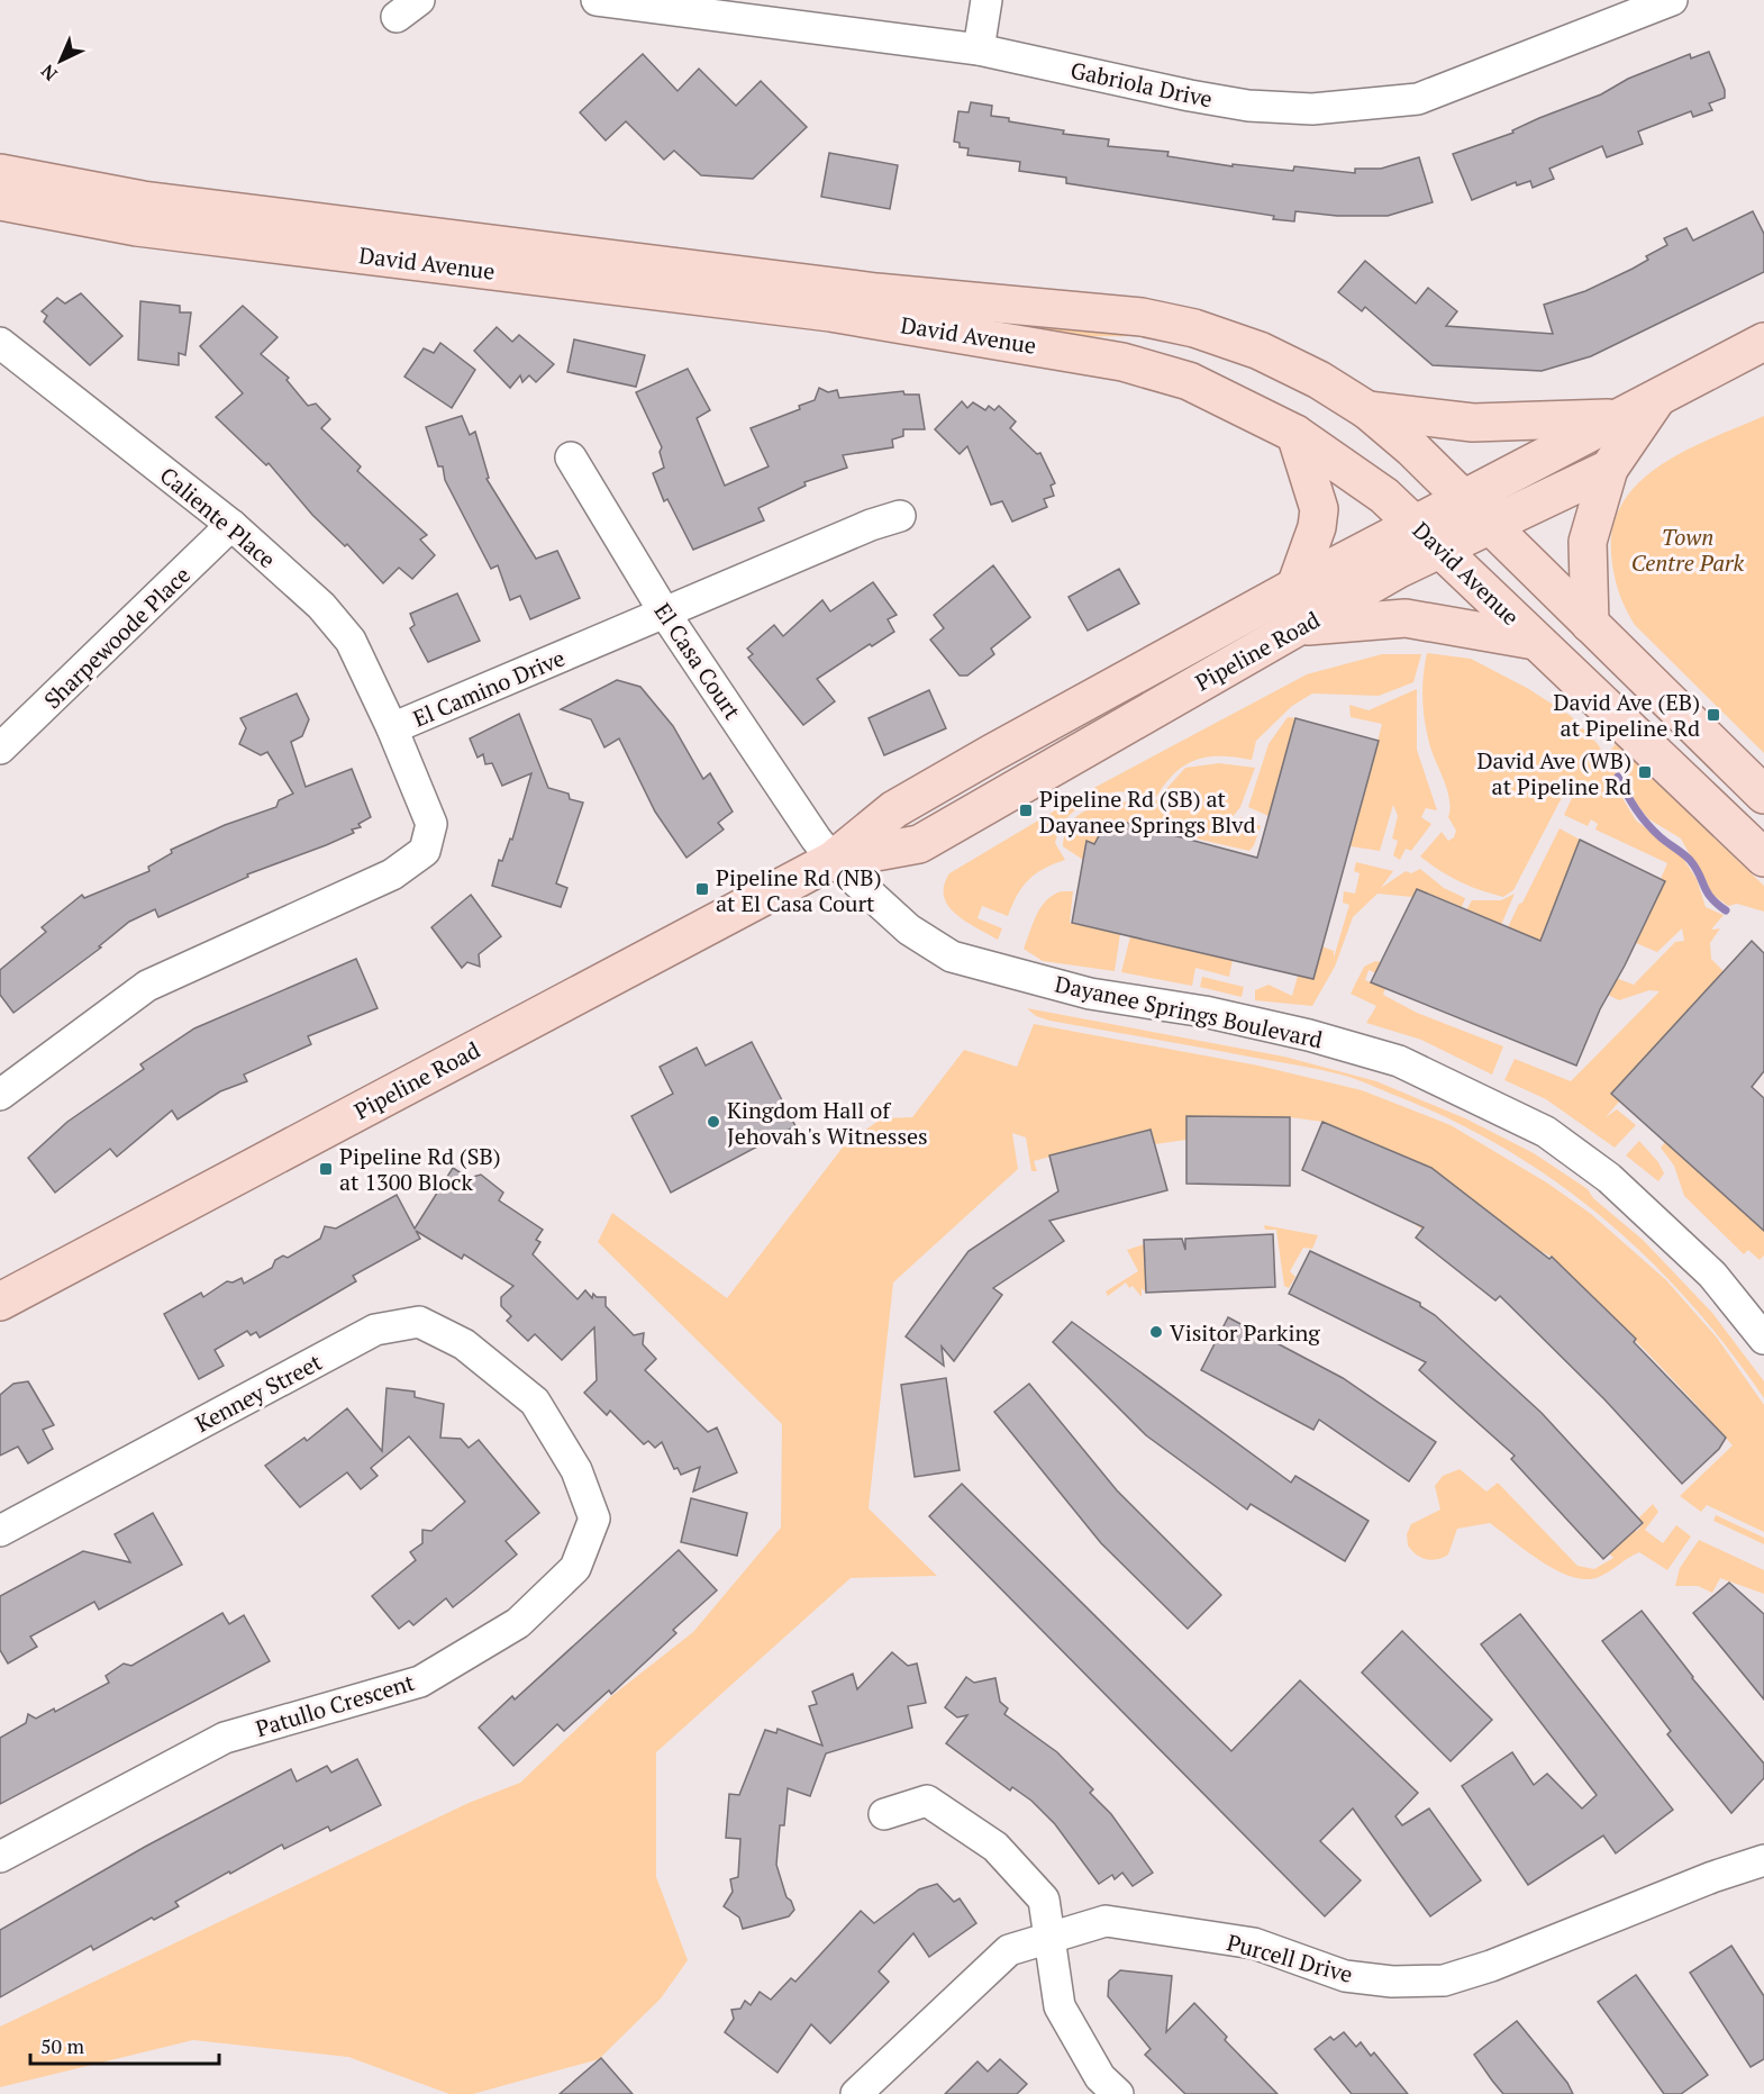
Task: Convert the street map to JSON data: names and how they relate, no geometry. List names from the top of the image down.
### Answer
{
  "streets": {
    "main road": ["David Avenue", "Pipeline Road"],
    "street": [
      "Gabriola Drive",
      "Caliente Place",
      "Sharpewoode Place",
      "El Casa Court",
      "El Camino Drive",
      "Dayanee Springs Boulevard",
      "Kenney Street",
      "Patullo Crescent",
      "Purcell Drive"
    ]
  },
  "crossings": [
    ["David Avenue", "Pipeline Road"],
    ["Caliente Place", "Sharpewoode Place"],
    ["Caliente Place", "El Camino Drive"],
    ["Pipeline Road", "El Casa Court"],
    ["Pipeline Road", "Dayanee Springs Boulevard"],
    ["El Casa Court", "El Camino Drive"],
    ["El Casa Court", "Dayanee Springs Boulevard"],
    ["Kenney Street", "Patullo Crescent"]
  ],
  "parks": ["Town Centre Park"],
  "places": {
    "transit": [
      "David Ave (EB) at Pipeline Rd",
      "David Ave (WB) at Pipeline Rd",
      "Pipeline Rd (SB) at Dayanee Springs Blvd",
      "Pipeline Rd (NB) at El Casa Court",
      "Pipeline Rd (SB) at 1300 Block"
    ],
    "other": ["Kingdom Hall of Jehovah's Witnesses", "Visitor Parking"]
  },
  "scale_bar": "50 m",
  "north": "bottom left"
}
